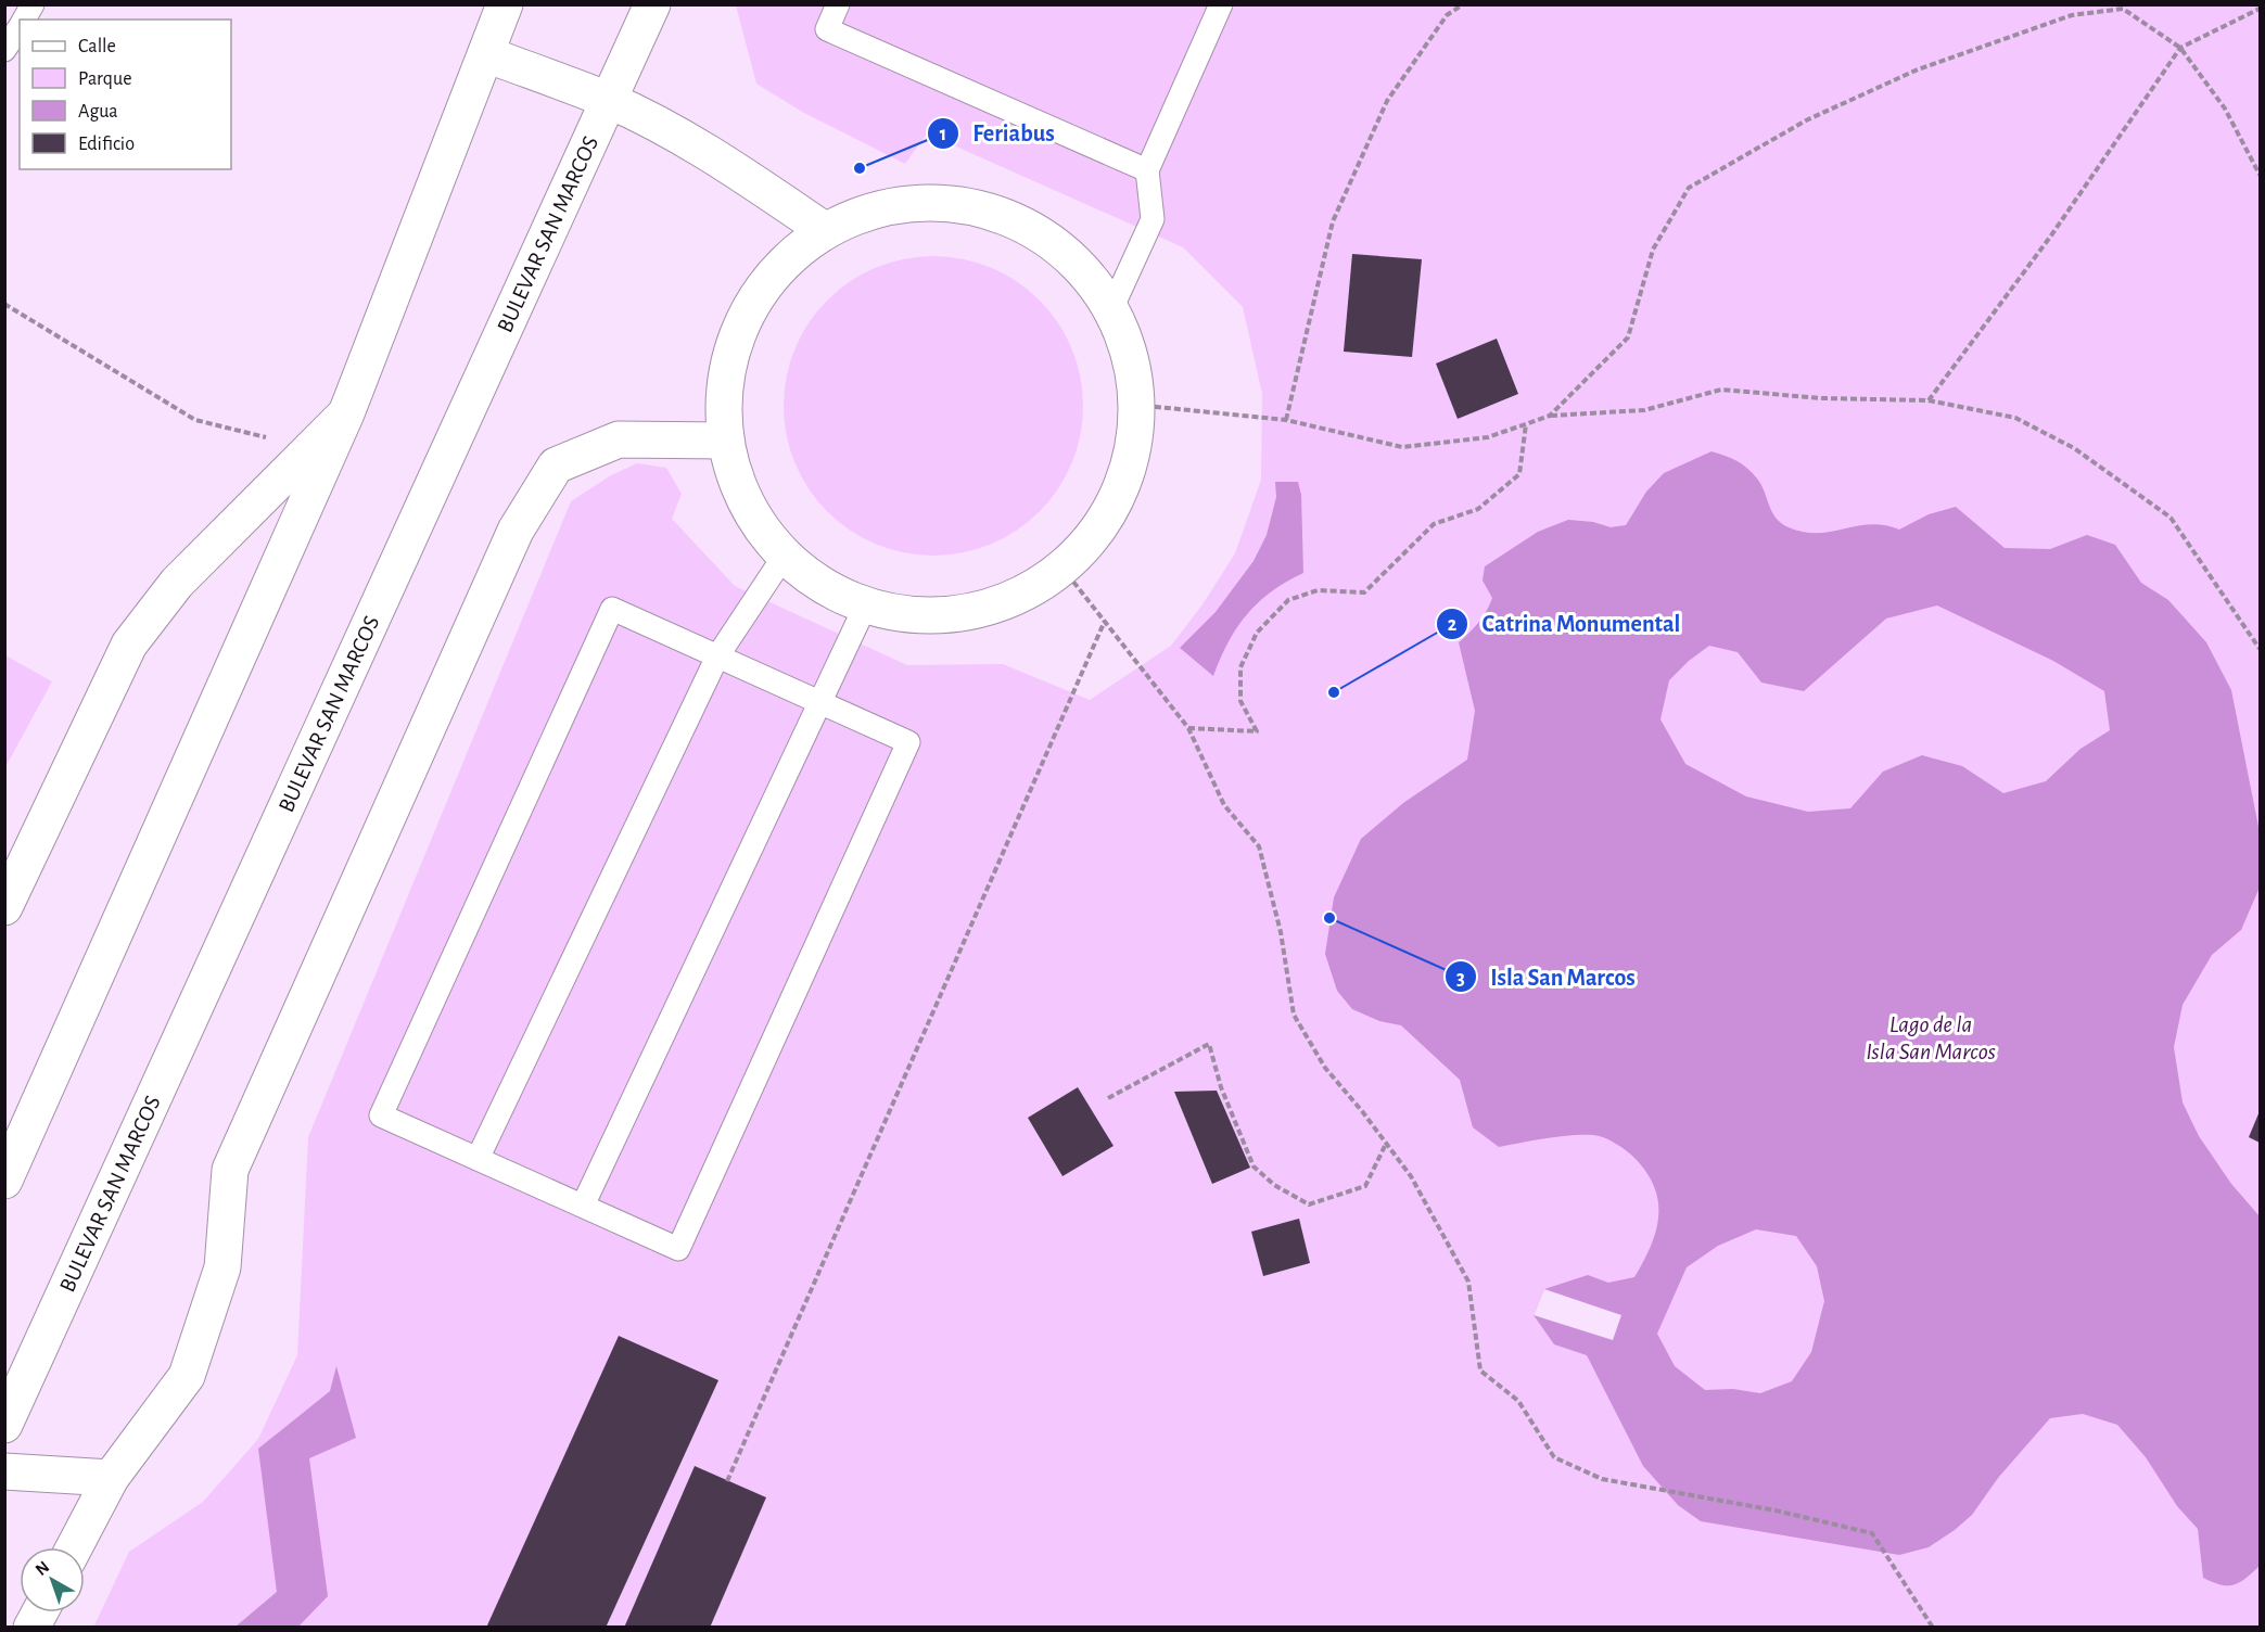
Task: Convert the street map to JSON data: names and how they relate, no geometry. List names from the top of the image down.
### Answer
{
  "streets": {
    "street": ["BULEVAR SAN MARCOS"]
  },
  "water": ["Lago de la Isla San Marcos"],
  "places": ["Feriabus", "Catrina Monumental", "Isla San Marcos"],
  "legend": [
    "Calle",
    "Parque",
    "Agua",
    "Edificio"
  ],
  "north": "top left"
}
